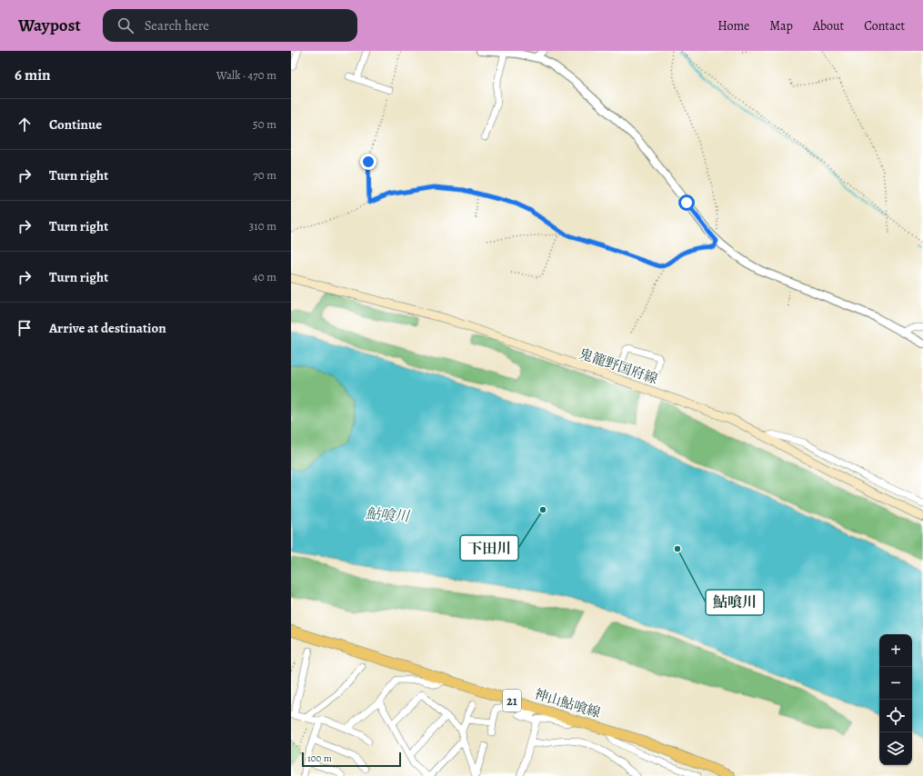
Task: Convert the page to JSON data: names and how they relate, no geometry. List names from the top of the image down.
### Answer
{
  "streets": {
    "main road": ["鬼籠野国府線", "21", "神山鮎喰線"]
  },
  "water": ["鮎喰川"],
  "places": ["下田川", "鮎喰川"],
  "scale_bar": "100 m",
  "page": {
    "header": "Waypost",
    "search": "Search here",
    "nav": [
      "Home",
      "Map",
      "About",
      "Contact"
    ],
    "heading": ["6 min", "Walk · 470 m"],
    "list": [
      ["Continue", "50 m"],
      ["Turn right", "70 m"],
      ["Turn right", "310 m"],
      ["Turn right", "40 m"],
      "Arrive at destination"
    ],
    "map_buttons": ["+", "−"],
    "scale": "100 m"
  }
}
